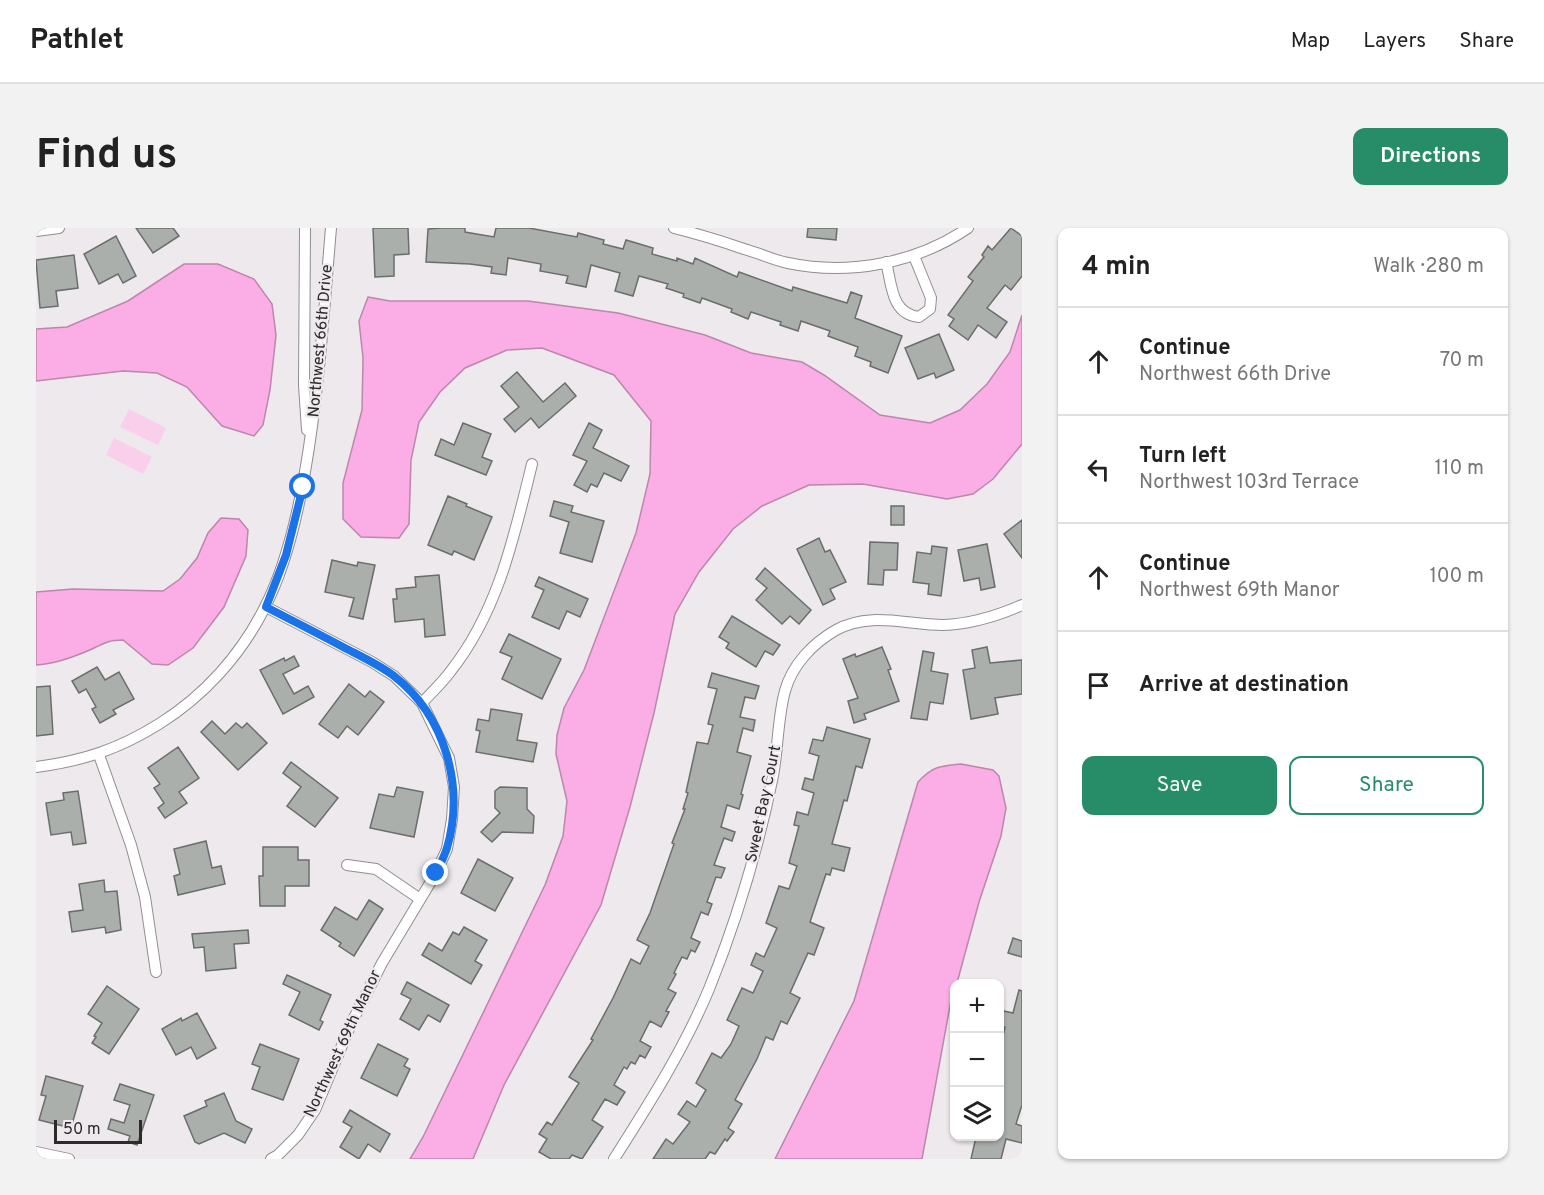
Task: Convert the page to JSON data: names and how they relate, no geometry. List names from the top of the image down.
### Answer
{
  "streets": {
    "street": ["Northwest 66th Drive", "Sweet Bay Court", "Northwest 69th Manor"]
  },
  "crossings": [
    ["Northwest 66th Drive", "Northwest 69th Manor"]
  ],
  "scale_bar": "50 m",
  "page": {
    "header": "Pathlet",
    "nav": ["Map", "Layers", "Share"],
    "buttons": [
      "Directions",
      ["Save", "Share"]
    ],
    "title": "Find us",
    "heading": ["4 min", "Walk · 280 m"],
    "list": [
      ["Continue", "Northwest 66th Drive", "70 m"],
      ["Turn left", "Northwest 103rd Terrace", "110 m"],
      ["Continue", "Northwest 69th Manor", "100 m"],
      "Arrive at destination"
    ],
    "map_buttons": ["+", "−"],
    "scale": "50 m"
  }
}
